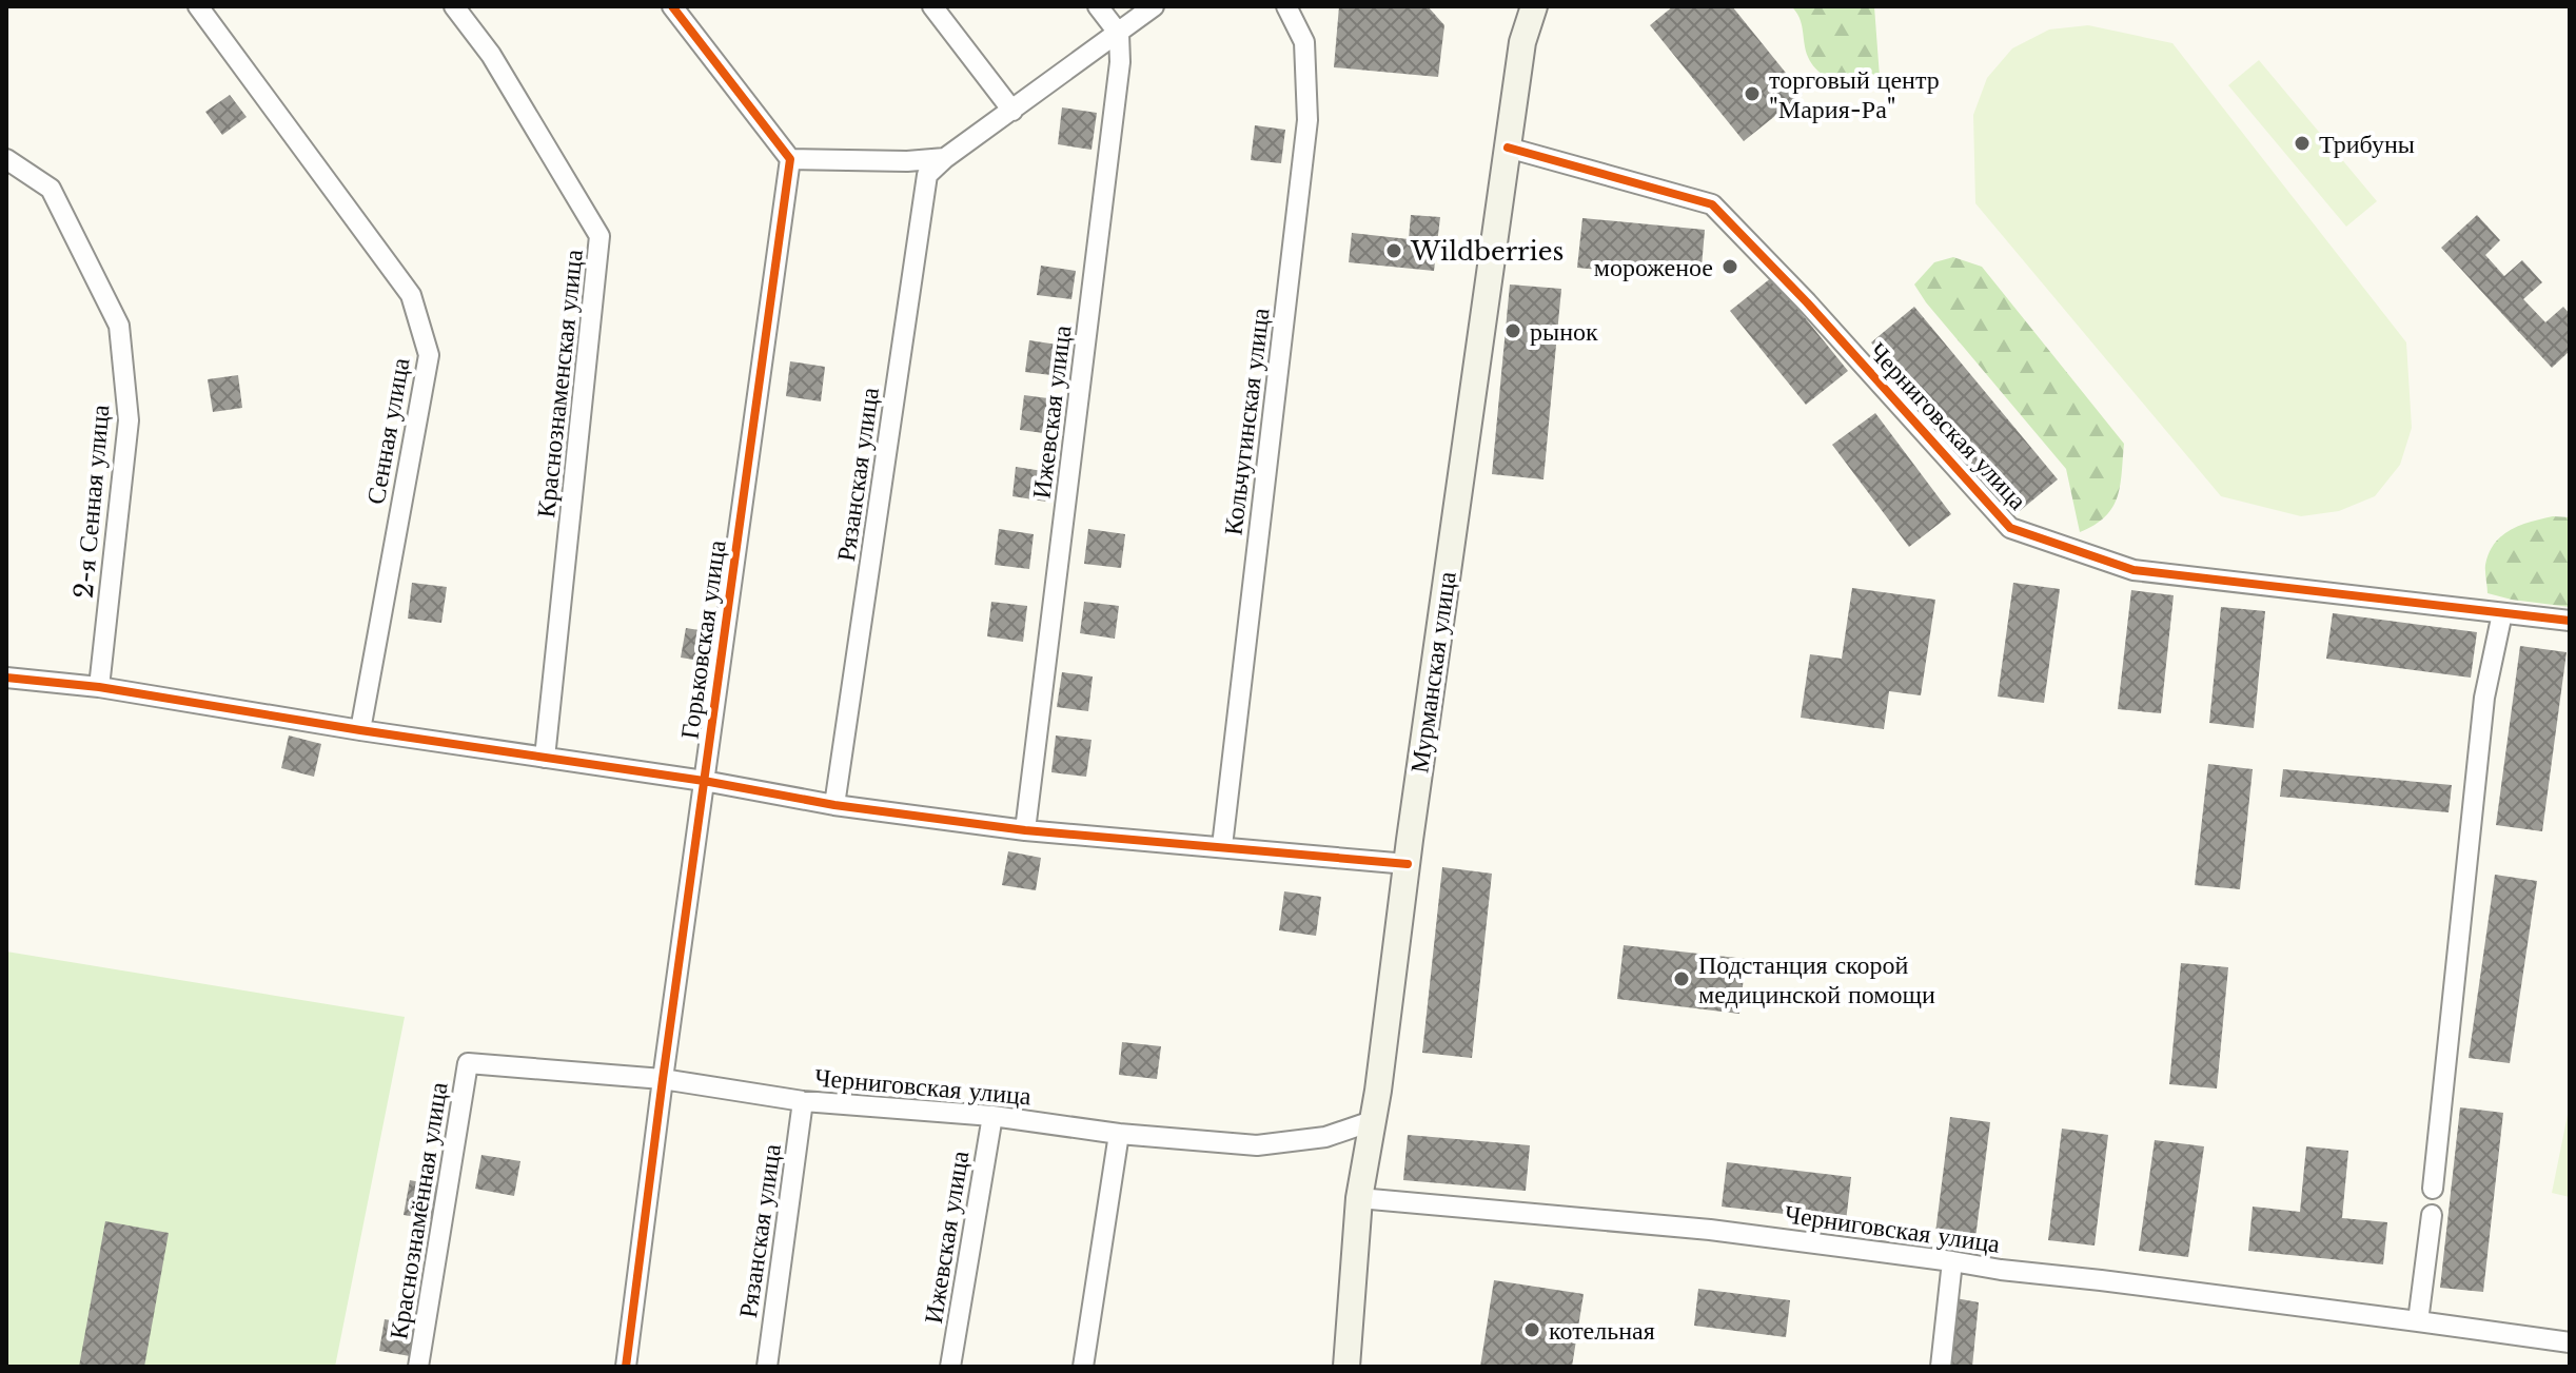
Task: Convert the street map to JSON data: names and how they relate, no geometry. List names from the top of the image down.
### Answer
{
  "streets": {
    "main road": ["Мурманская улица"],
    "street": [
      "Краснознаменская улица",
      "Ижевская улица",
      "Кольчугинская улица",
      "Черниговская улица",
      "Сенная улица",
      "Рязанская улица",
      "2-я Сенная улица",
      "Горьковская улица",
      "Краснознамённая улица"
    ]
  },
  "crossings": [
    ["Ижевская улица", "Черниговская улица"],
    ["Черниговская улица", "Рязанская улица"],
    ["Черниговская улица", "Горьковская улица"],
    ["Черниговская улица", "Мурманская улица"],
    ["Черниговская улица", "Краснознамённая улица"]
  ],
  "places": [
    "торговый центр \"Мария-Ра\"",
    "Трибуны",
    "Wildberries",
    "мороженое",
    "рынок",
    "Подстанция скорой медицинской помощи",
    "котельная"
  ]
}
